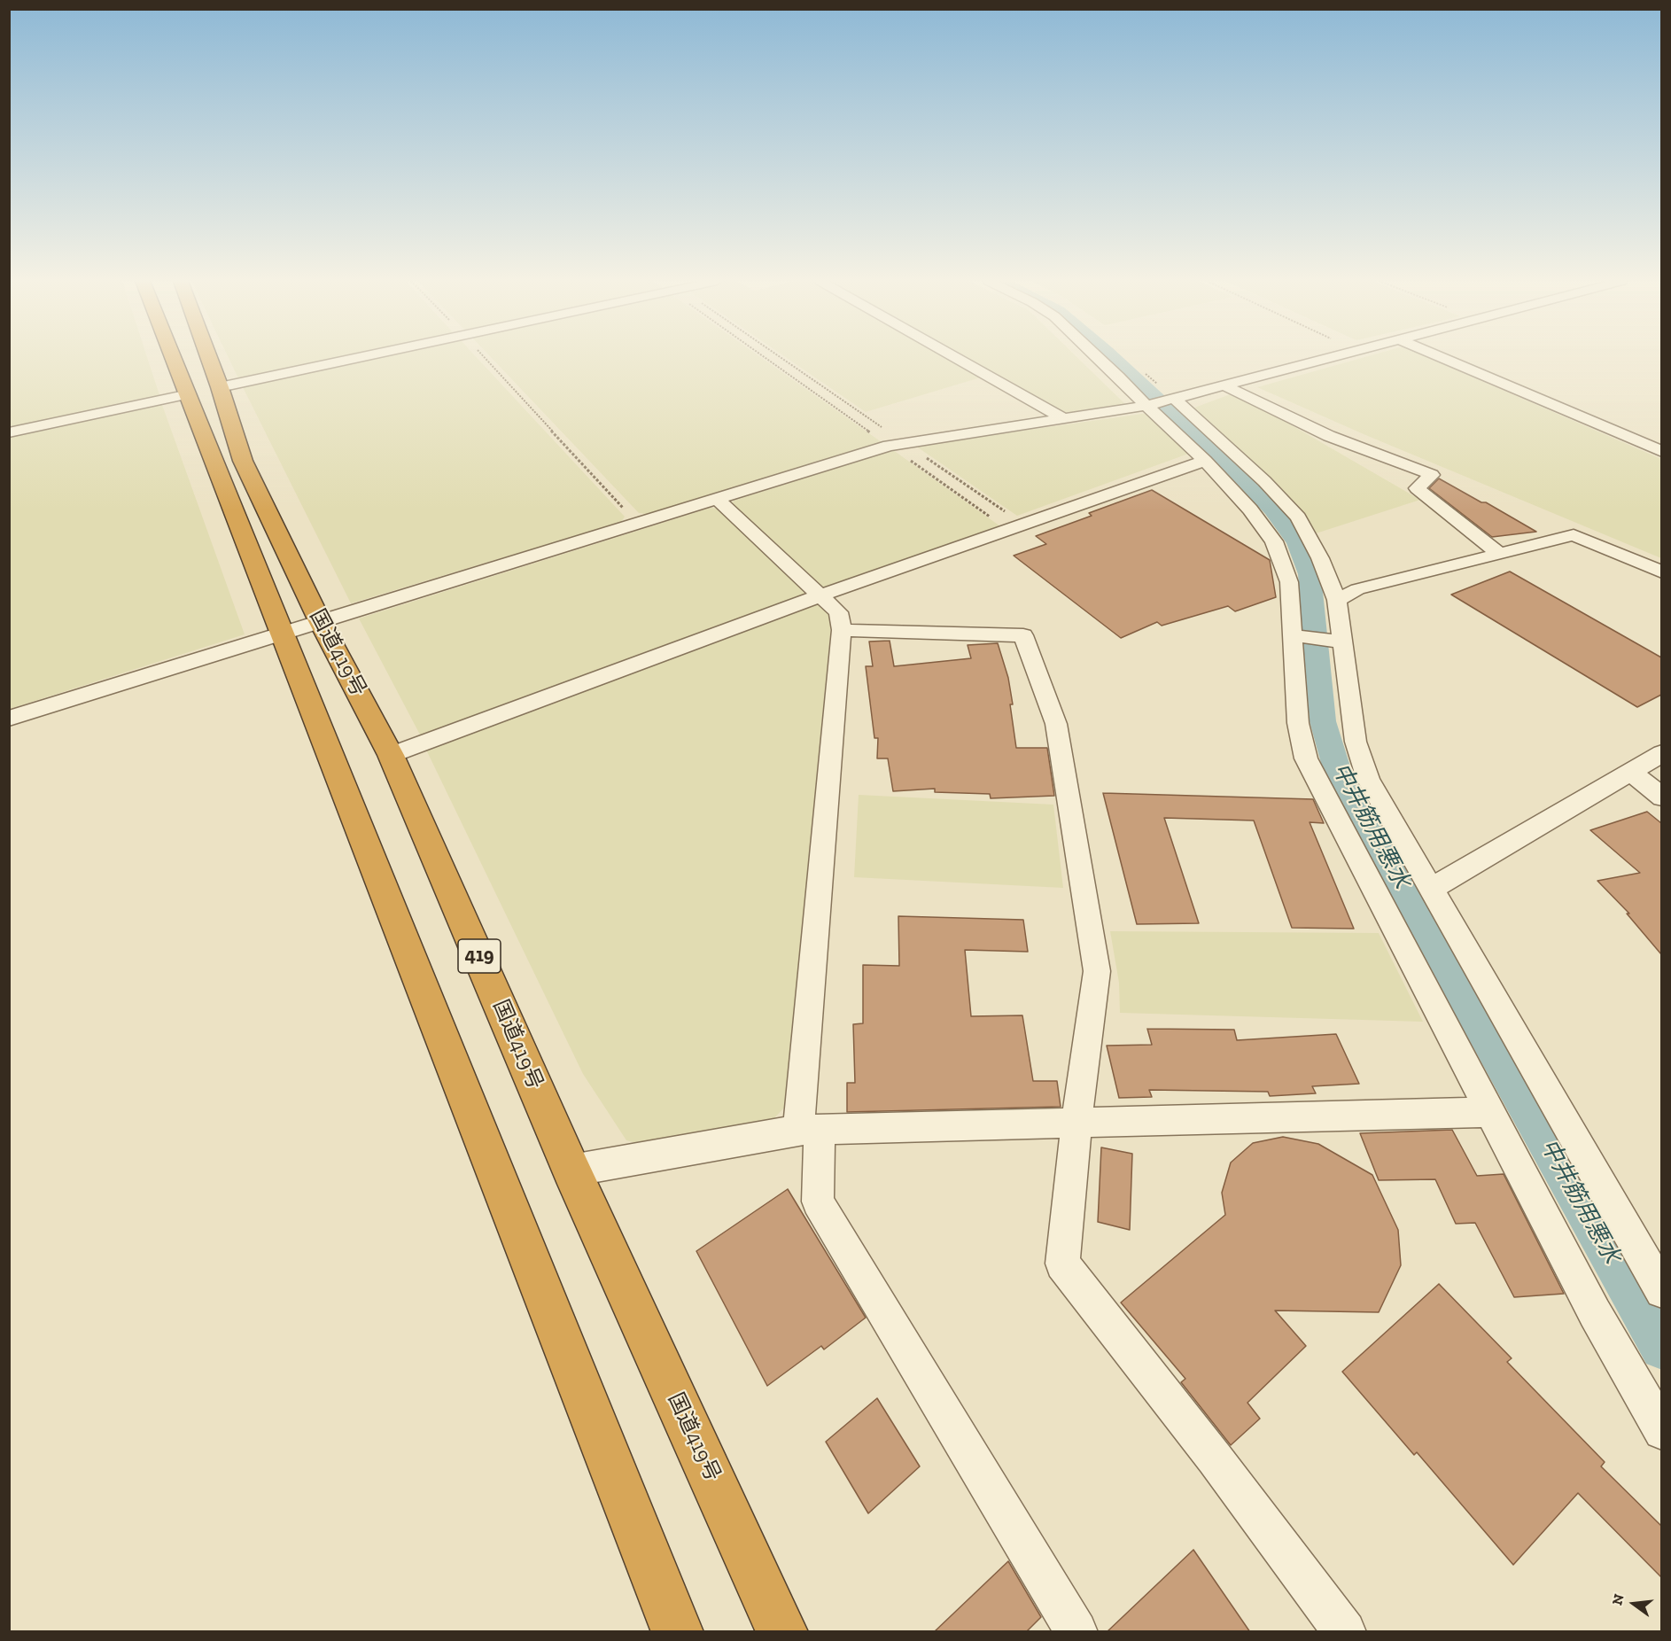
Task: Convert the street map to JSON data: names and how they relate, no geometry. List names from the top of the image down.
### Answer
{
  "streets": {
    "highway": ["国道419号", "419"]
  },
  "water": ["中井筋用悪水"],
  "north": "left"
}
